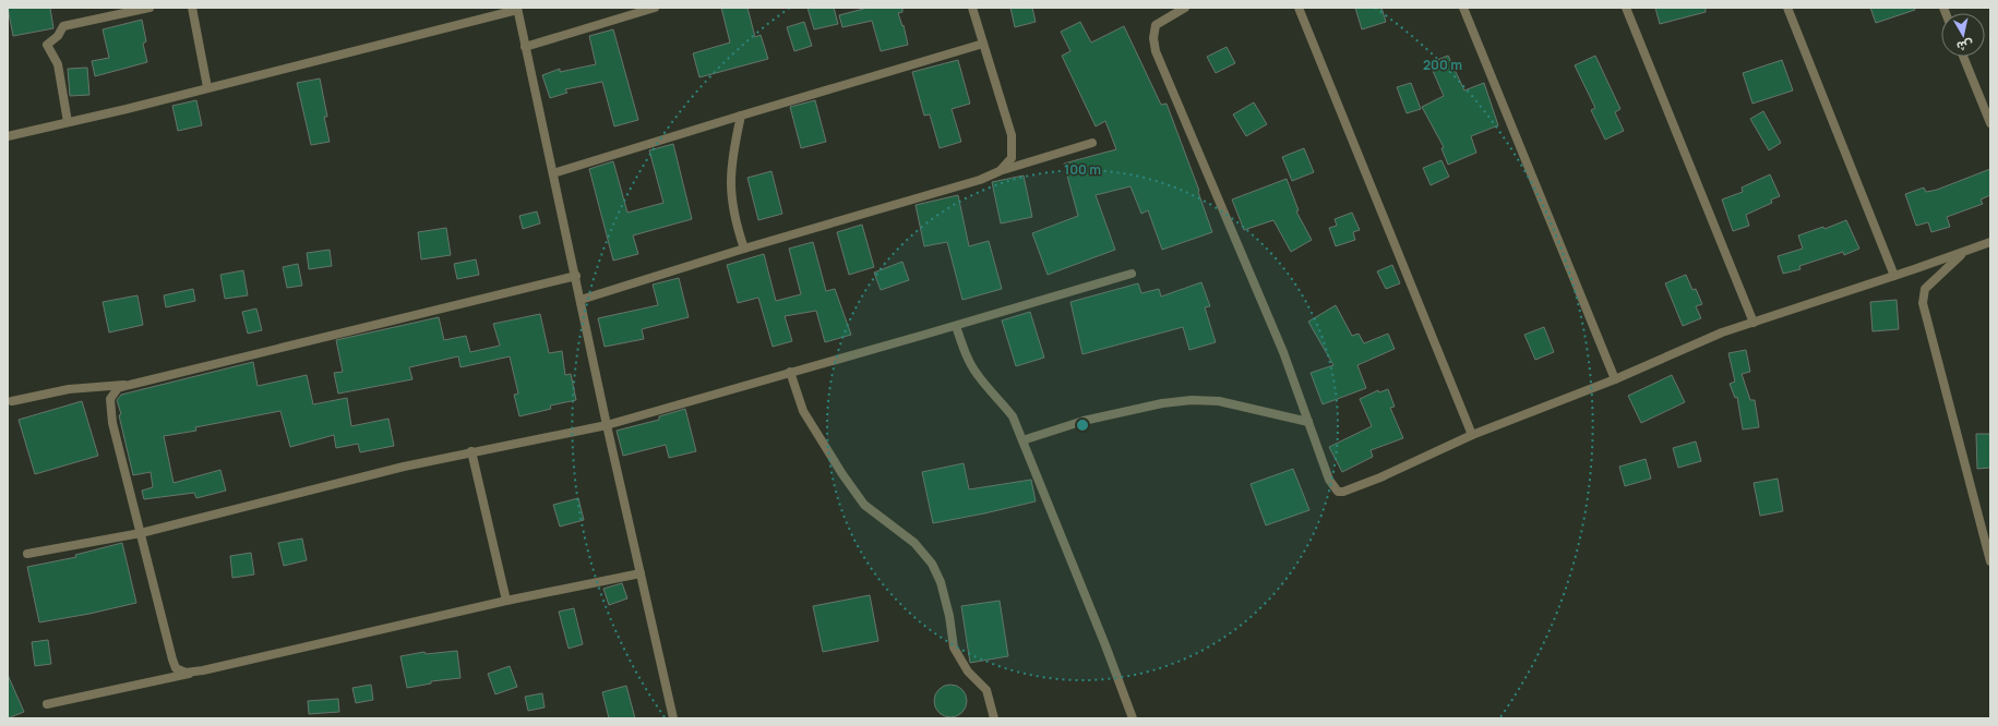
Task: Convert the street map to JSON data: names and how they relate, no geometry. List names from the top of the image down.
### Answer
{
  "north": "bottom",
  "rings": ["200 m", "100 m"]
}
